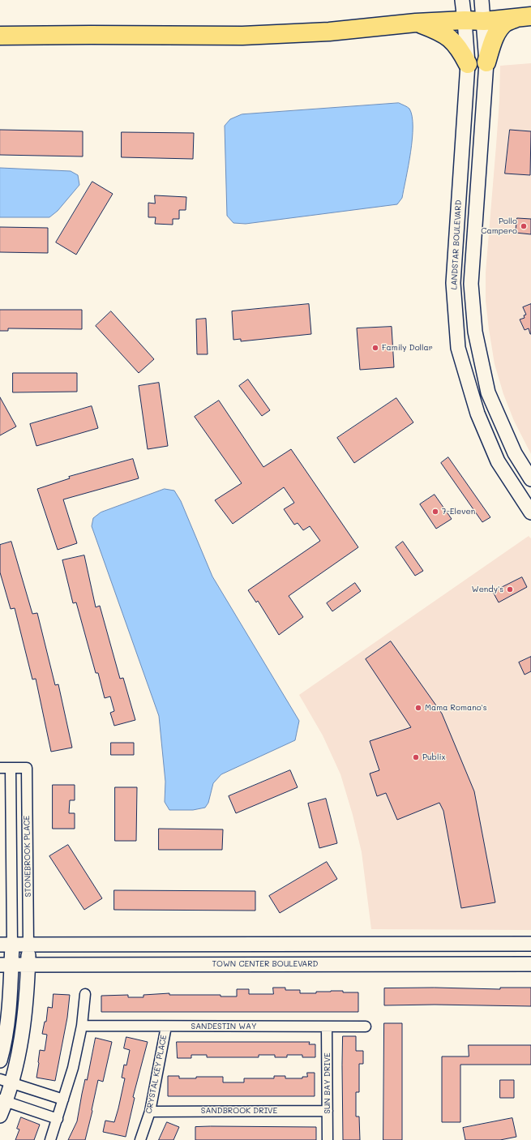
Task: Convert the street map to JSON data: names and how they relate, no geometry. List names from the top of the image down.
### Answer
{
  "streets": {
    "main road": ["LANDSTAR BOULEVARD", "TOWN CENTER BOULEVARD"],
    "street": [
      "STONEBROOK PLACE",
      "SANDESTIN WAY",
      "CRYSTAL KEY PLACE",
      "SUN BAY DRIVE",
      "SANDBROOK DRIVE"
    ]
  },
  "crossings": [
    ["SANDESTIN WAY", "CRYSTAL KEY PLACE"],
    ["SANDESTIN WAY", "SUN BAY DRIVE"],
    ["CRYSTAL KEY PLACE", "SANDBROOK DRIVE"],
    ["SUN BAY DRIVE", "SANDBROOK DRIVE"]
  ],
  "places": [
    "Pollo Campero",
    "Family Dollar",
    "7-Eleven",
    "Wendy's",
    "Mama Romano's",
    "Publix"
  ]
}
